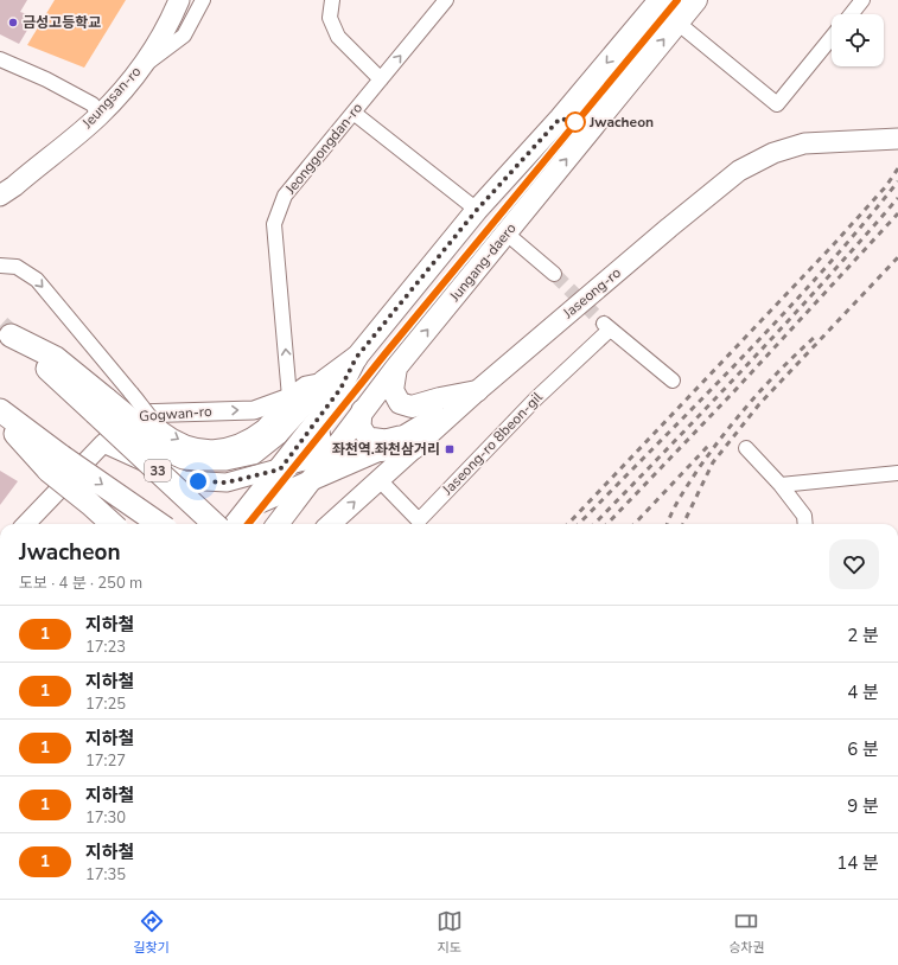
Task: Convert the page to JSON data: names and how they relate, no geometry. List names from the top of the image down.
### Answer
{
  "streets": {
    "highway": ["33"],
    "main road": ["Jeungsan-ro", "Jungang-daero", "Jaseong-ro"],
    "street": ["Jeonggongdan-ro", "Gogwan-ro", "Jaseong-ro 8beon-gil"]
  },
  "crossings": [
    ["Jeonggongdan-ro", "Gogwan-ro"],
    ["Jaseong-ro", "Jaseong-ro 8beon-gil"]
  ],
  "one_way": ["Jeonggongdan-ro", "Gogwan-ro"],
  "places": {
    "other": ["금성고등학교", "Jwacheon"],
    "transit": ["좌천역.좌천삼거리"]
  },
  "lines": ["metro line 1"],
  "page": {
    "heading": ["Jwacheon", "도보 · 4 분 · 250 m"],
    "list": [
      {
        "mark": "1",
        "name": "지하철",
        "note": "17:23",
        "value": "2 분"
      },
      {
        "mark": "1",
        "name": "지하철",
        "note": "17:25",
        "value": "4 분"
      },
      {
        "mark": "1",
        "name": "지하철",
        "note": "17:27",
        "value": "6 분"
      },
      {
        "mark": "1",
        "name": "지하철",
        "note": "17:30",
        "value": "9 분"
      },
      {
        "mark": "1",
        "name": "지하철",
        "note": "17:35",
        "value": "14 분"
      }
    ],
    "tabs": ["길찾기", "지도", "승차권"]
  }
}
